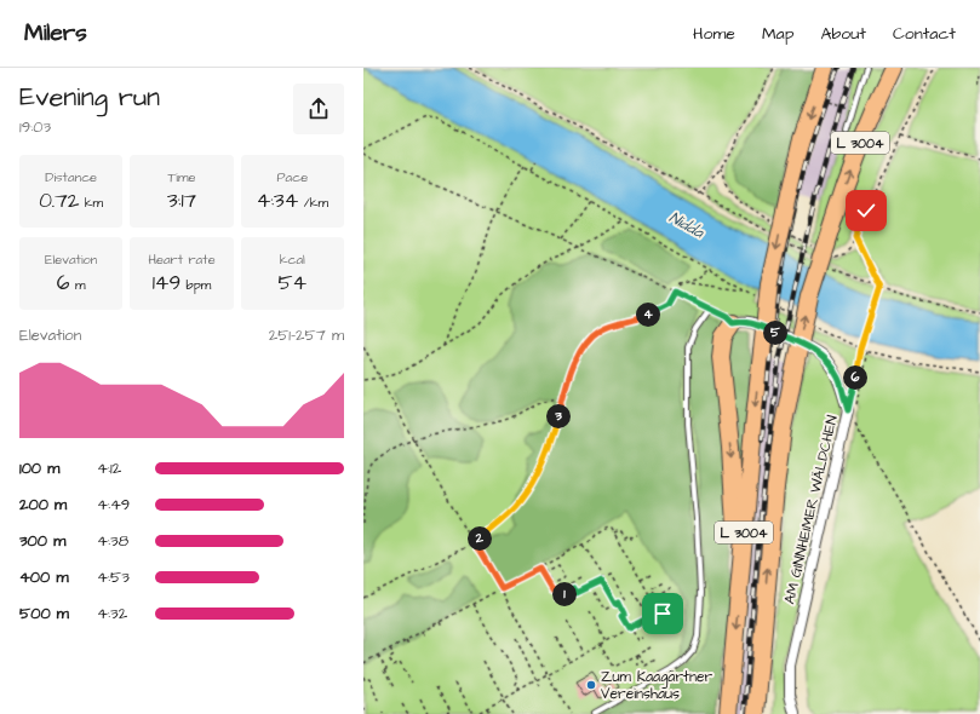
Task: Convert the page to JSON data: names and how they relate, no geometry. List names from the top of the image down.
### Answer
{
  "streets": {
    "highway": ["L 3004"],
    "street": ["AM GINNHEIMER WÄLDCHEN"]
  },
  "water": ["Nidda"],
  "places": ["Zum Kaagärtner Vereinshaus"],
  "page": {
    "header": "Milers",
    "nav": [
      "Home",
      "Map",
      "About",
      "Contact"
    ],
    "heading": ["Evening run", "19:03"],
    "stats": [
      ["Distance", "0.72 km"],
      ["Time", "3:17"],
      ["Pace", "4:34 /km"],
      ["Elevation", "6 m"],
      ["Heart rate", "149 bpm"],
      ["kcal", "54"]
    ],
    "pins": [
      "4",
      "5",
      "6",
      "3",
      "2",
      "1"
    ],
    "chart": ["Elevation", "251–257 m"],
    "list": [
      {
        "name": "100 m",
        "note": "4:12"
      },
      {
        "name": "200 m",
        "note": "4:49"
      },
      {
        "name": "300 m",
        "note": "4:38"
      },
      {
        "name": "400 m",
        "note": "4:53"
      },
      {
        "name": "500 m",
        "note": "4:32"
      }
    ]
  }
}
